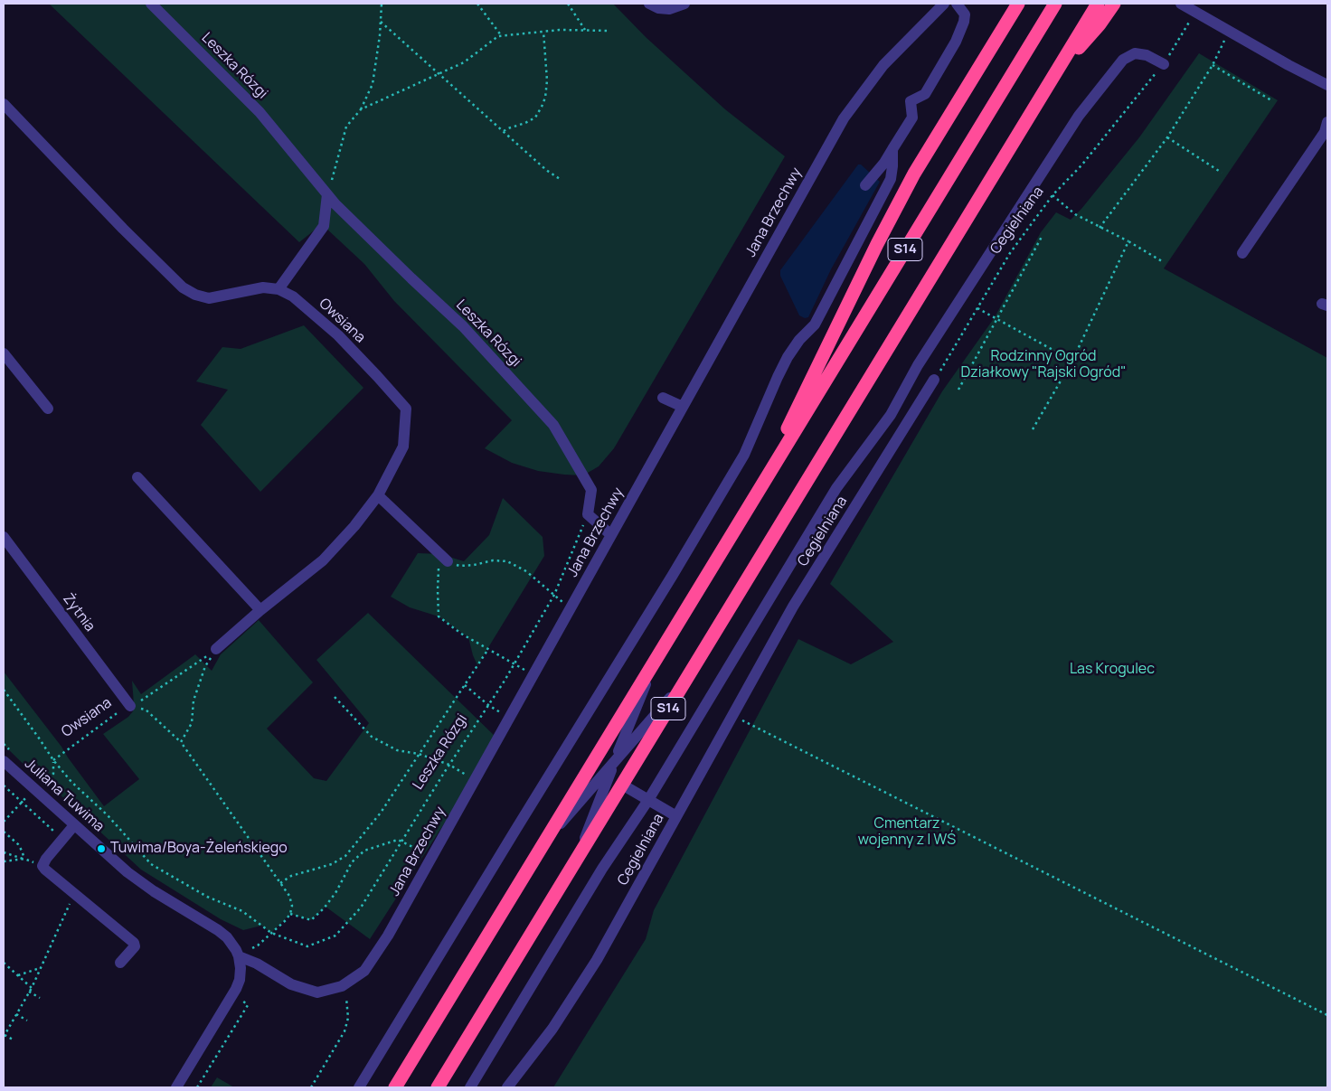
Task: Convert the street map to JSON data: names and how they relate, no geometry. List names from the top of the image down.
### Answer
{
  "streets": {
    "highway": ["S14"],
    "street": [
      "Leszka Rózgi",
      "Jana Brzechwy",
      "Cegielniana",
      "Owsiana",
      "Żytnia",
      "Juliana Tuwima"
    ]
  },
  "crossings": [
    ["Leszka Rózgi", "Owsiana"],
    ["Jana Brzechwy", "Juliana Tuwima"],
    ["Owsiana", "Żytnia"]
  ],
  "parks": ["Rodzinny Ogród Działkowy \"Rajski Ogród\"", "Las Krogulec", "Cmentarz wojenny z I WŚ"],
  "places": ["Tuwima/Boya-Żeleńskiego"]
}
